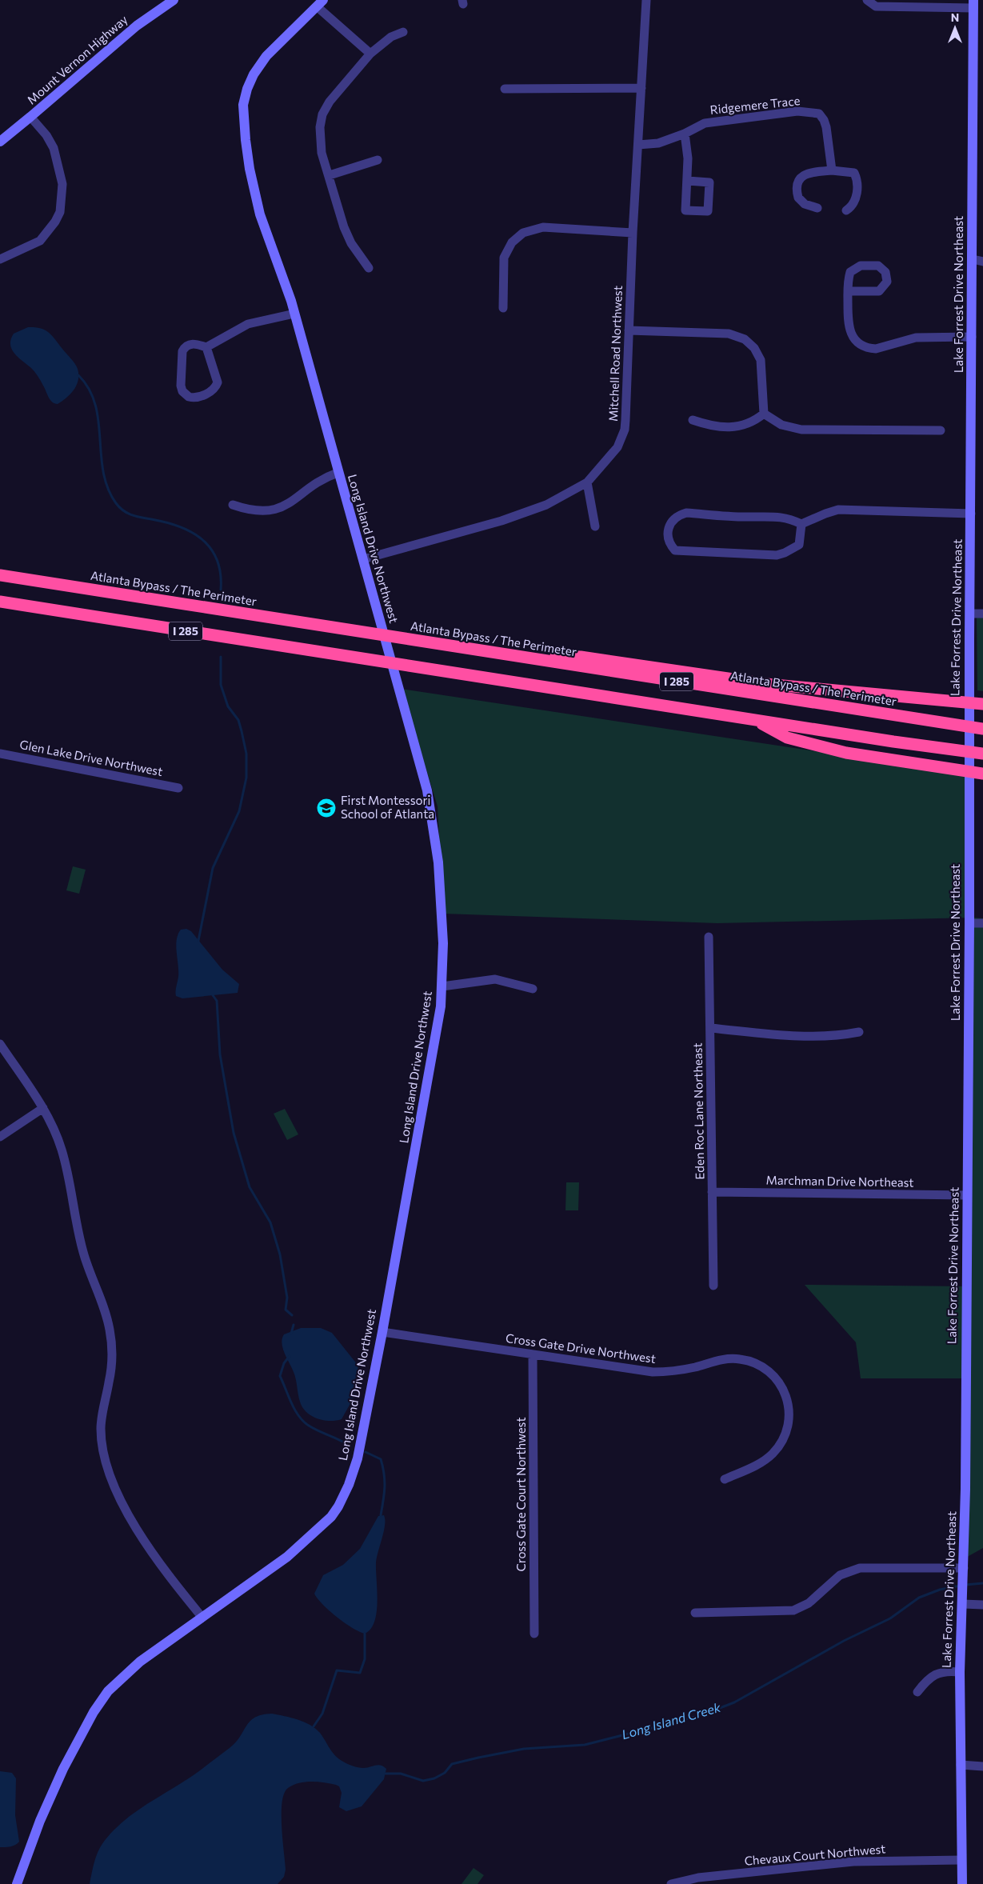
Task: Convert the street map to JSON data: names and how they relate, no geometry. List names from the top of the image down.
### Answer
{
  "streets": {
    "highway": ["Atlanta Bypass / The Perimeter", "I 285"],
    "street": [
      "Mount Vernon Highway",
      "Ridgemere Trace",
      "Lake Forrest Drive Northeast",
      "Mitchell Road Northwest",
      "Long Island Drive Northwest",
      "Glen Lake Drive Northwest",
      "Eden Roc Lane Northeast",
      "Marchman Drive Northeast",
      "Cross Gate Drive Northwest",
      "Cross Gate Court Northwest",
      "Chevaux Court Northwest"
    ]
  },
  "crossings": [
    ["Ridgemere Trace", "Mitchell Road Northwest"],
    ["Lake Forrest Drive Northeast", "Marchman Drive Northeast"],
    ["Lake Forrest Drive Northeast", "Chevaux Court Northwest"],
    ["Mitchell Road Northwest", "Long Island Drive Northwest"],
    ["Long Island Drive Northwest", "Cross Gate Drive Northwest"],
    ["Eden Roc Lane Northeast", "Marchman Drive Northeast"],
    ["Cross Gate Drive Northwest", "Cross Gate Court Northwest"]
  ],
  "water": ["Long Island Creek"],
  "places": {
    "school or university": ["First Montessori School of Atlanta"]
  },
  "north": "top"
}
